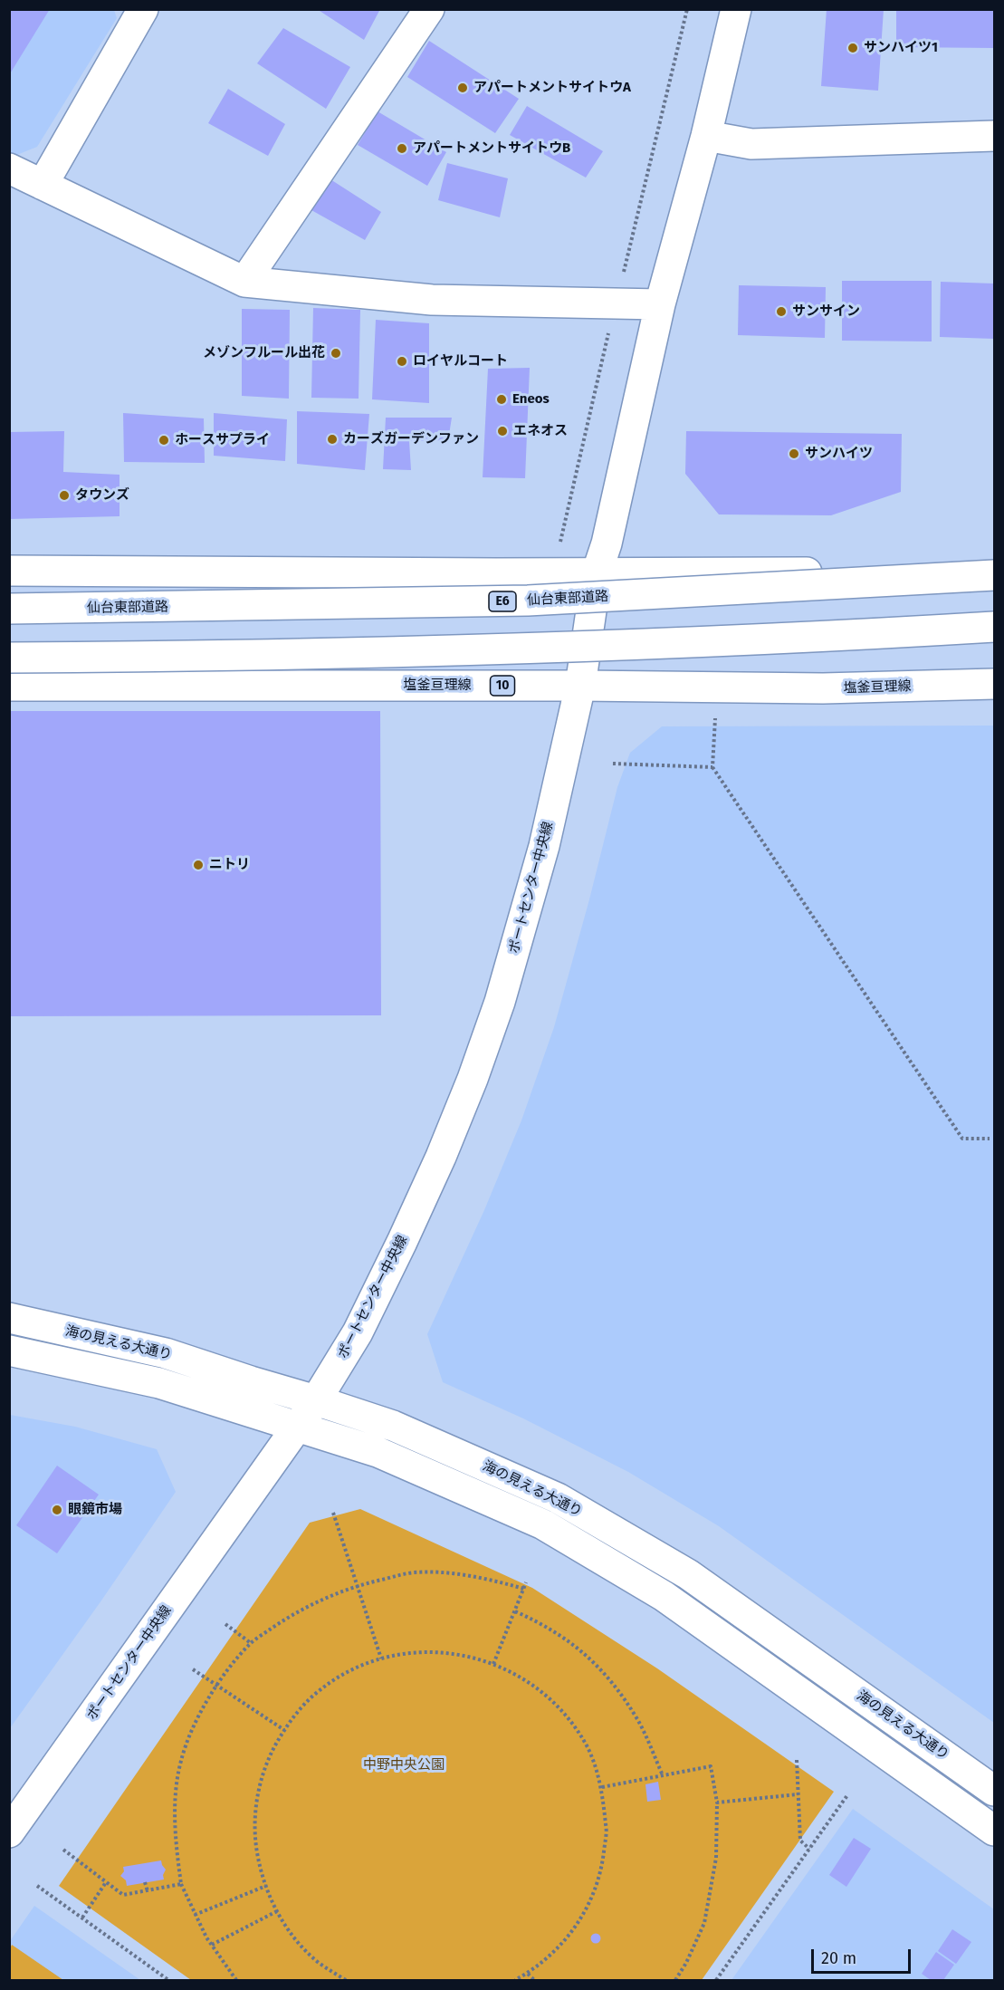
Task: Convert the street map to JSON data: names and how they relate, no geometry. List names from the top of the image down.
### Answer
{
  "streets": {
    "main road": [
      "仙台東部道路",
      "E6",
      "塩釜亘理線",
      "10",
      "ポートセンター中央線",
      "海の見える大通り"
    ]
  },
  "crossings": [
    ["塩釜亘理線", "ポートセンター中央線"],
    ["ポートセンター中央線", "海の見える大通り"]
  ],
  "parks": ["中野中央公園"],
  "places": [
    "サンハイツ1",
    "アパートメントサイトウA",
    "アパートメントサイトウB",
    "サンサイン",
    "メゾンフルール出花",
    "ロイヤルコート",
    "Eneos",
    "エネオス",
    "カーズガーデンファン",
    "ホースサプライ",
    "サンハイツ",
    "タウンズ",
    "ニトリ",
    "眼鏡市場"
  ],
  "scale_bar": "20 m"
}
